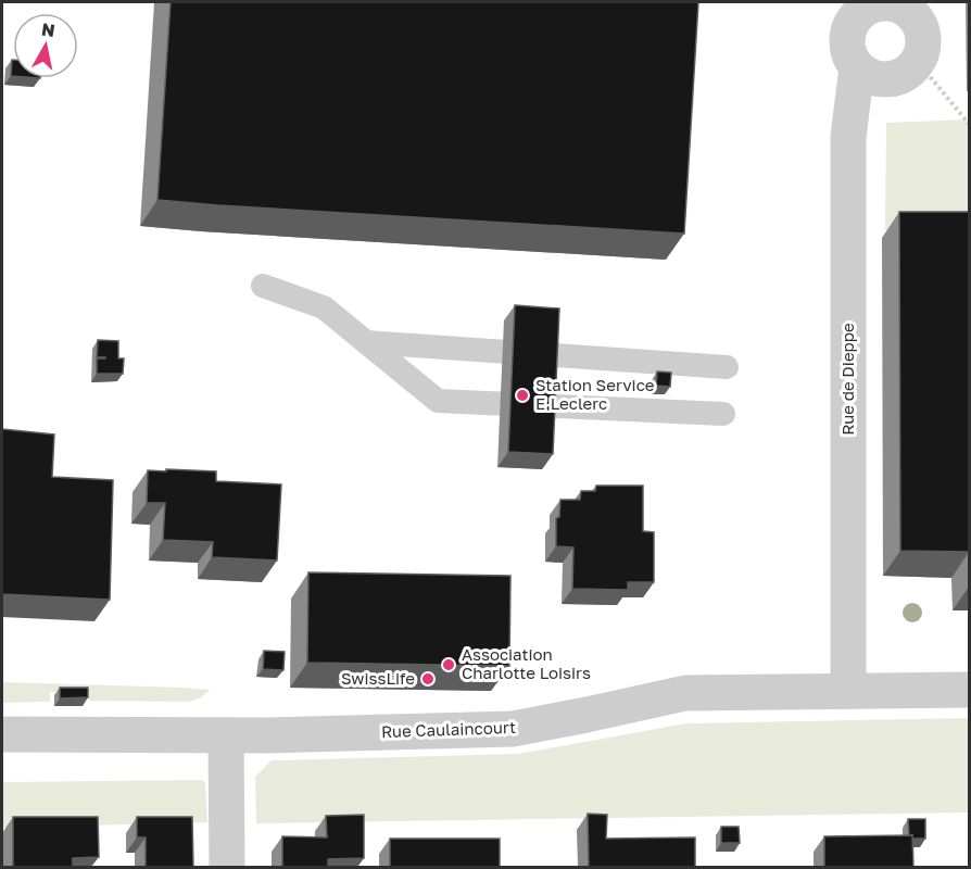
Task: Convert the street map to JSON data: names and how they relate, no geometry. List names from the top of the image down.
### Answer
{
  "streets": {
    "street": ["Rue de Dieppe", "Rue Caulaincourt"]
  },
  "crossings": [
    ["Rue de Dieppe", "Rue Caulaincourt"]
  ],
  "places": ["Station Service E.Leclerc", "Association Charlotte Loisirs", "SwissLife"],
  "north": "top"
}
